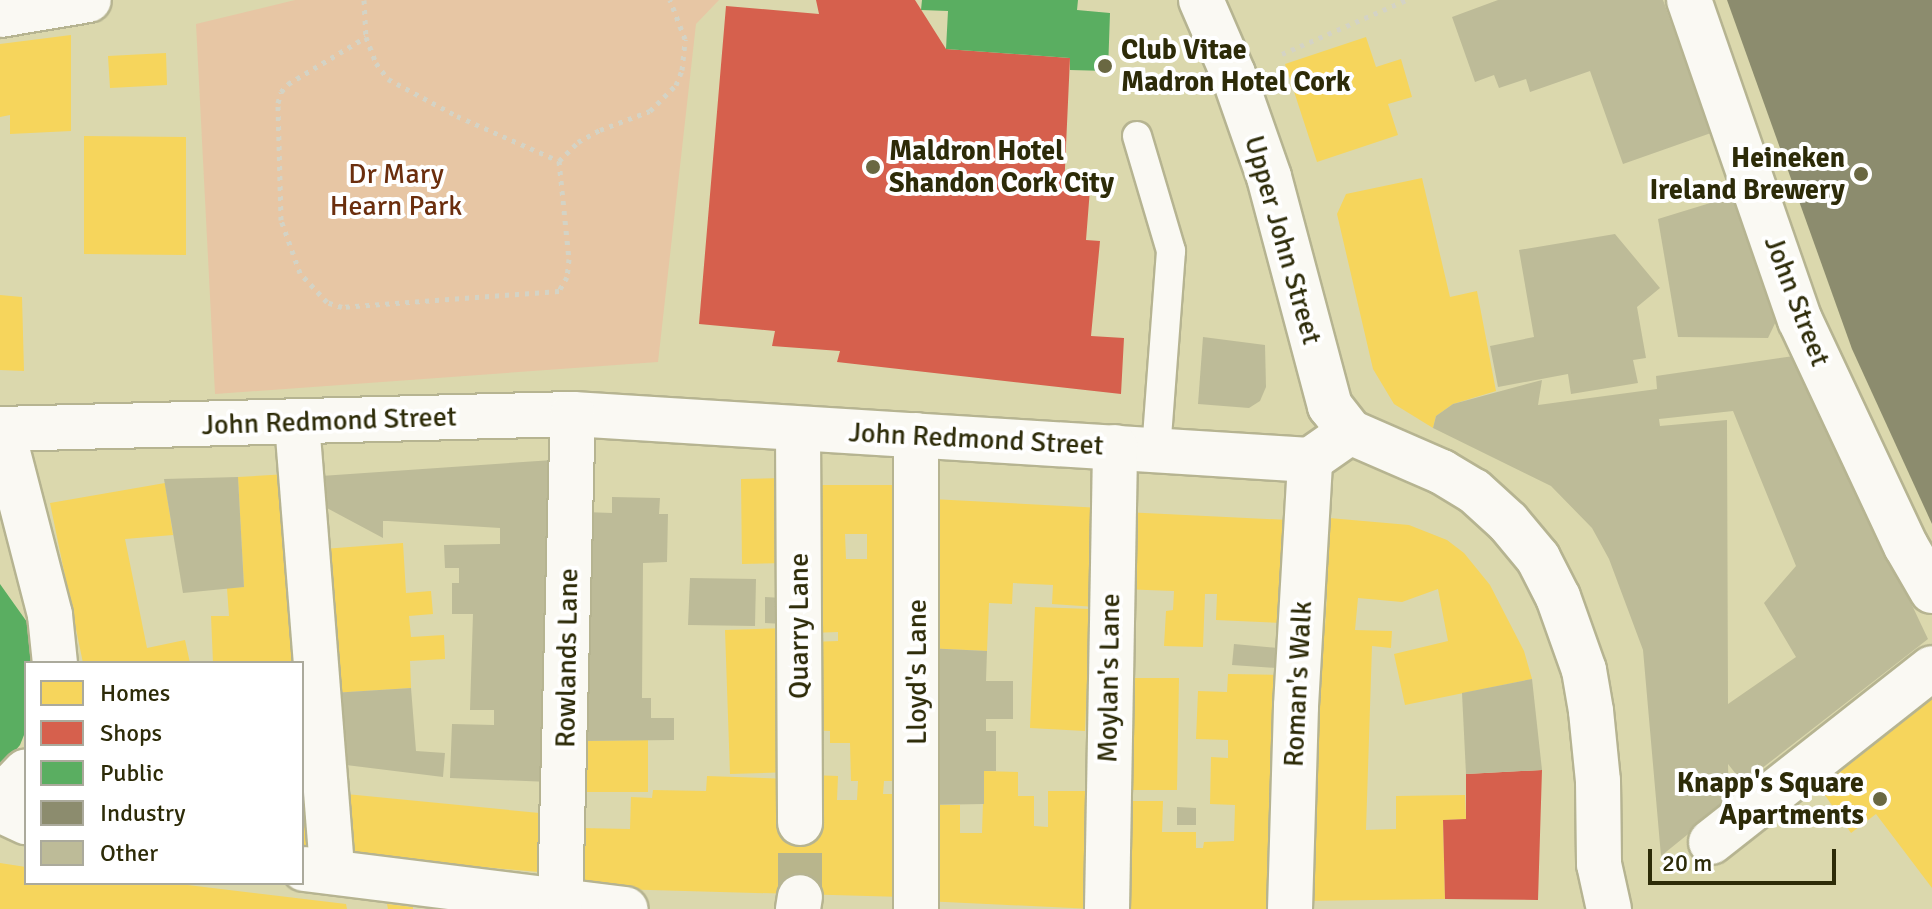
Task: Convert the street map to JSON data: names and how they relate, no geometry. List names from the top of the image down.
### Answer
{
  "streets": {
    "street": [
      "Upper John Street",
      "John Street",
      "John Redmond Street",
      "Quarry Lane",
      "Rowlands Lane",
      "Lloyd's Lane",
      "Moylan's Lane",
      "Roman's Walk"
    ]
  },
  "crossings": [
    ["John Redmond Street", "Quarry Lane"],
    ["John Redmond Street", "Rowlands Lane"],
    ["John Redmond Street", "Lloyd's Lane"],
    ["John Redmond Street", "Moylan's Lane"],
    ["John Redmond Street", "Roman's Walk"]
  ],
  "parks": ["Dr Mary Hearn Park"],
  "places": [
    "Club Vitae Madron Hotel Cork",
    "Maldron Hotel Shandon Cork City",
    "Heineken Ireland Brewery",
    "Knapp's Square Apartments"
  ],
  "legend": [
    "Homes",
    "Shops",
    "Public",
    "Industry",
    "Other"
  ],
  "scale_bar": "20 m"
}
